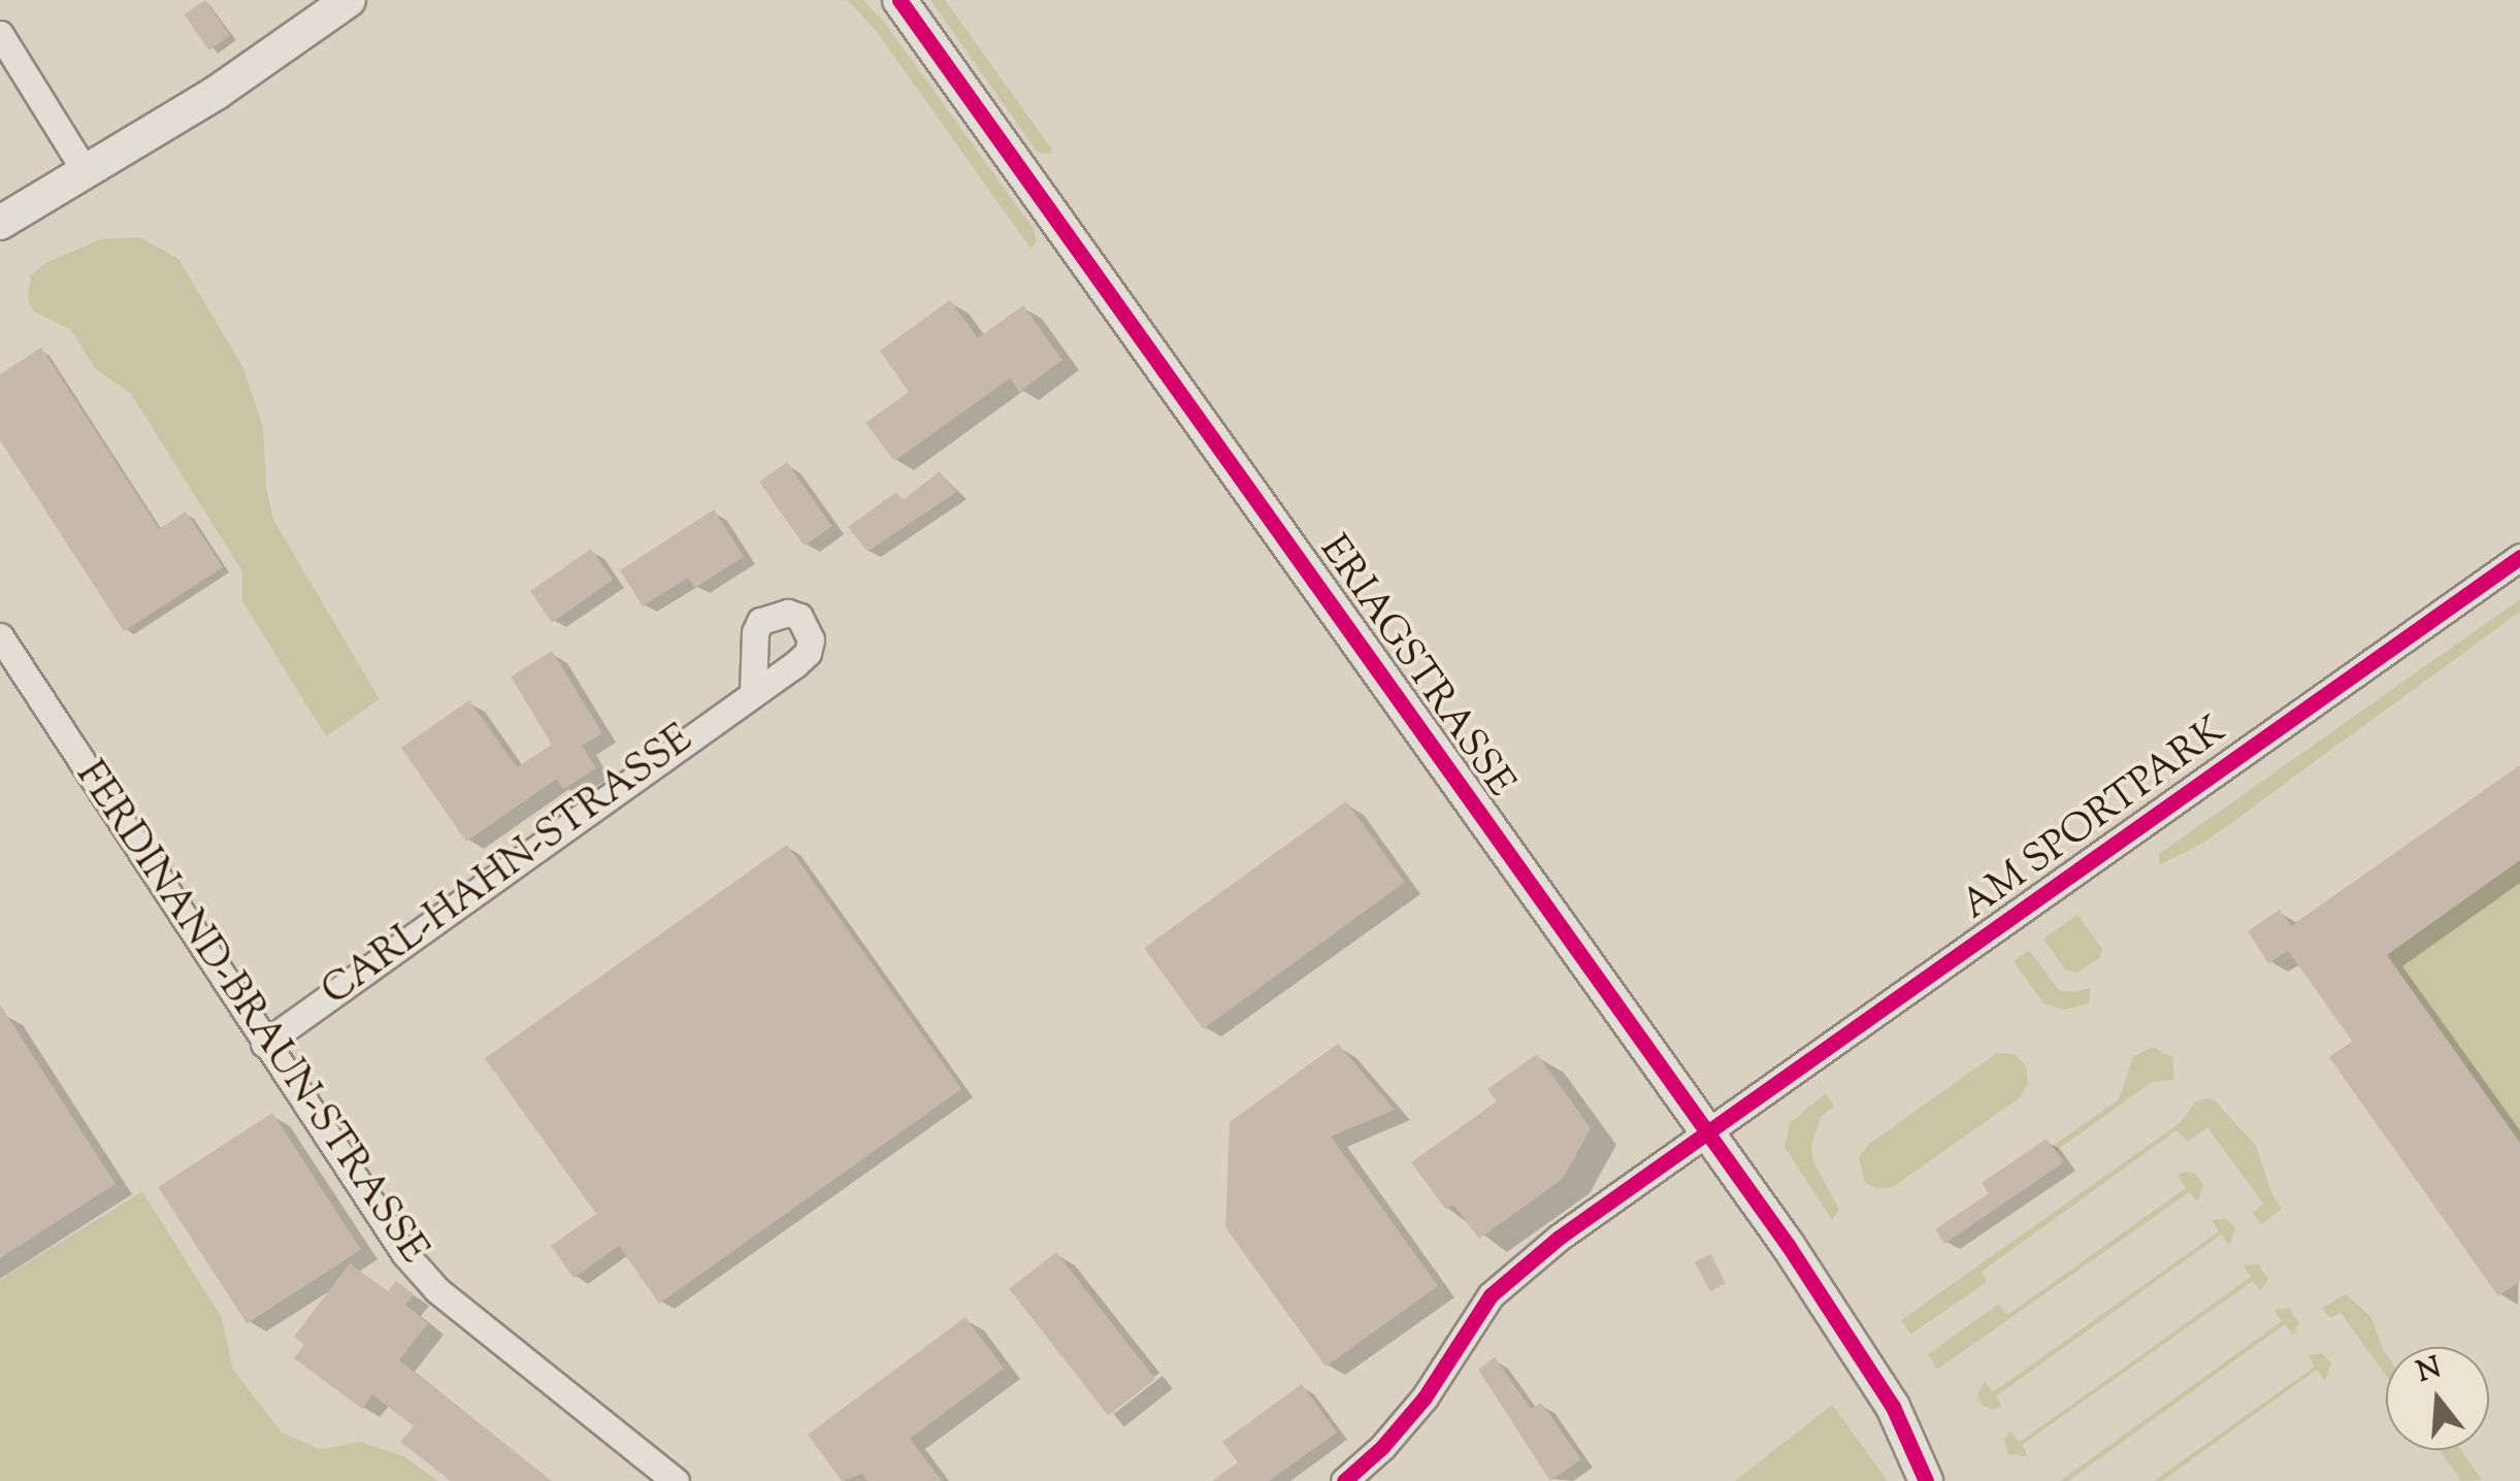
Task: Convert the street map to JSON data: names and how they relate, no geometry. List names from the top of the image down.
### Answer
{
  "streets": {
    "street": [
      "ERIAGSTRASSE",
      "AM SPORTPARK",
      "CARL-HAHN-STRASSE",
      "FERDINAND-BRAUN-STRASSE"
    ]
  },
  "crossings": [
    ["ERIAGSTRASSE", "AM SPORTPARK"],
    ["CARL-HAHN-STRASSE", "FERDINAND-BRAUN-STRASSE"]
  ],
  "north": "top"
}
